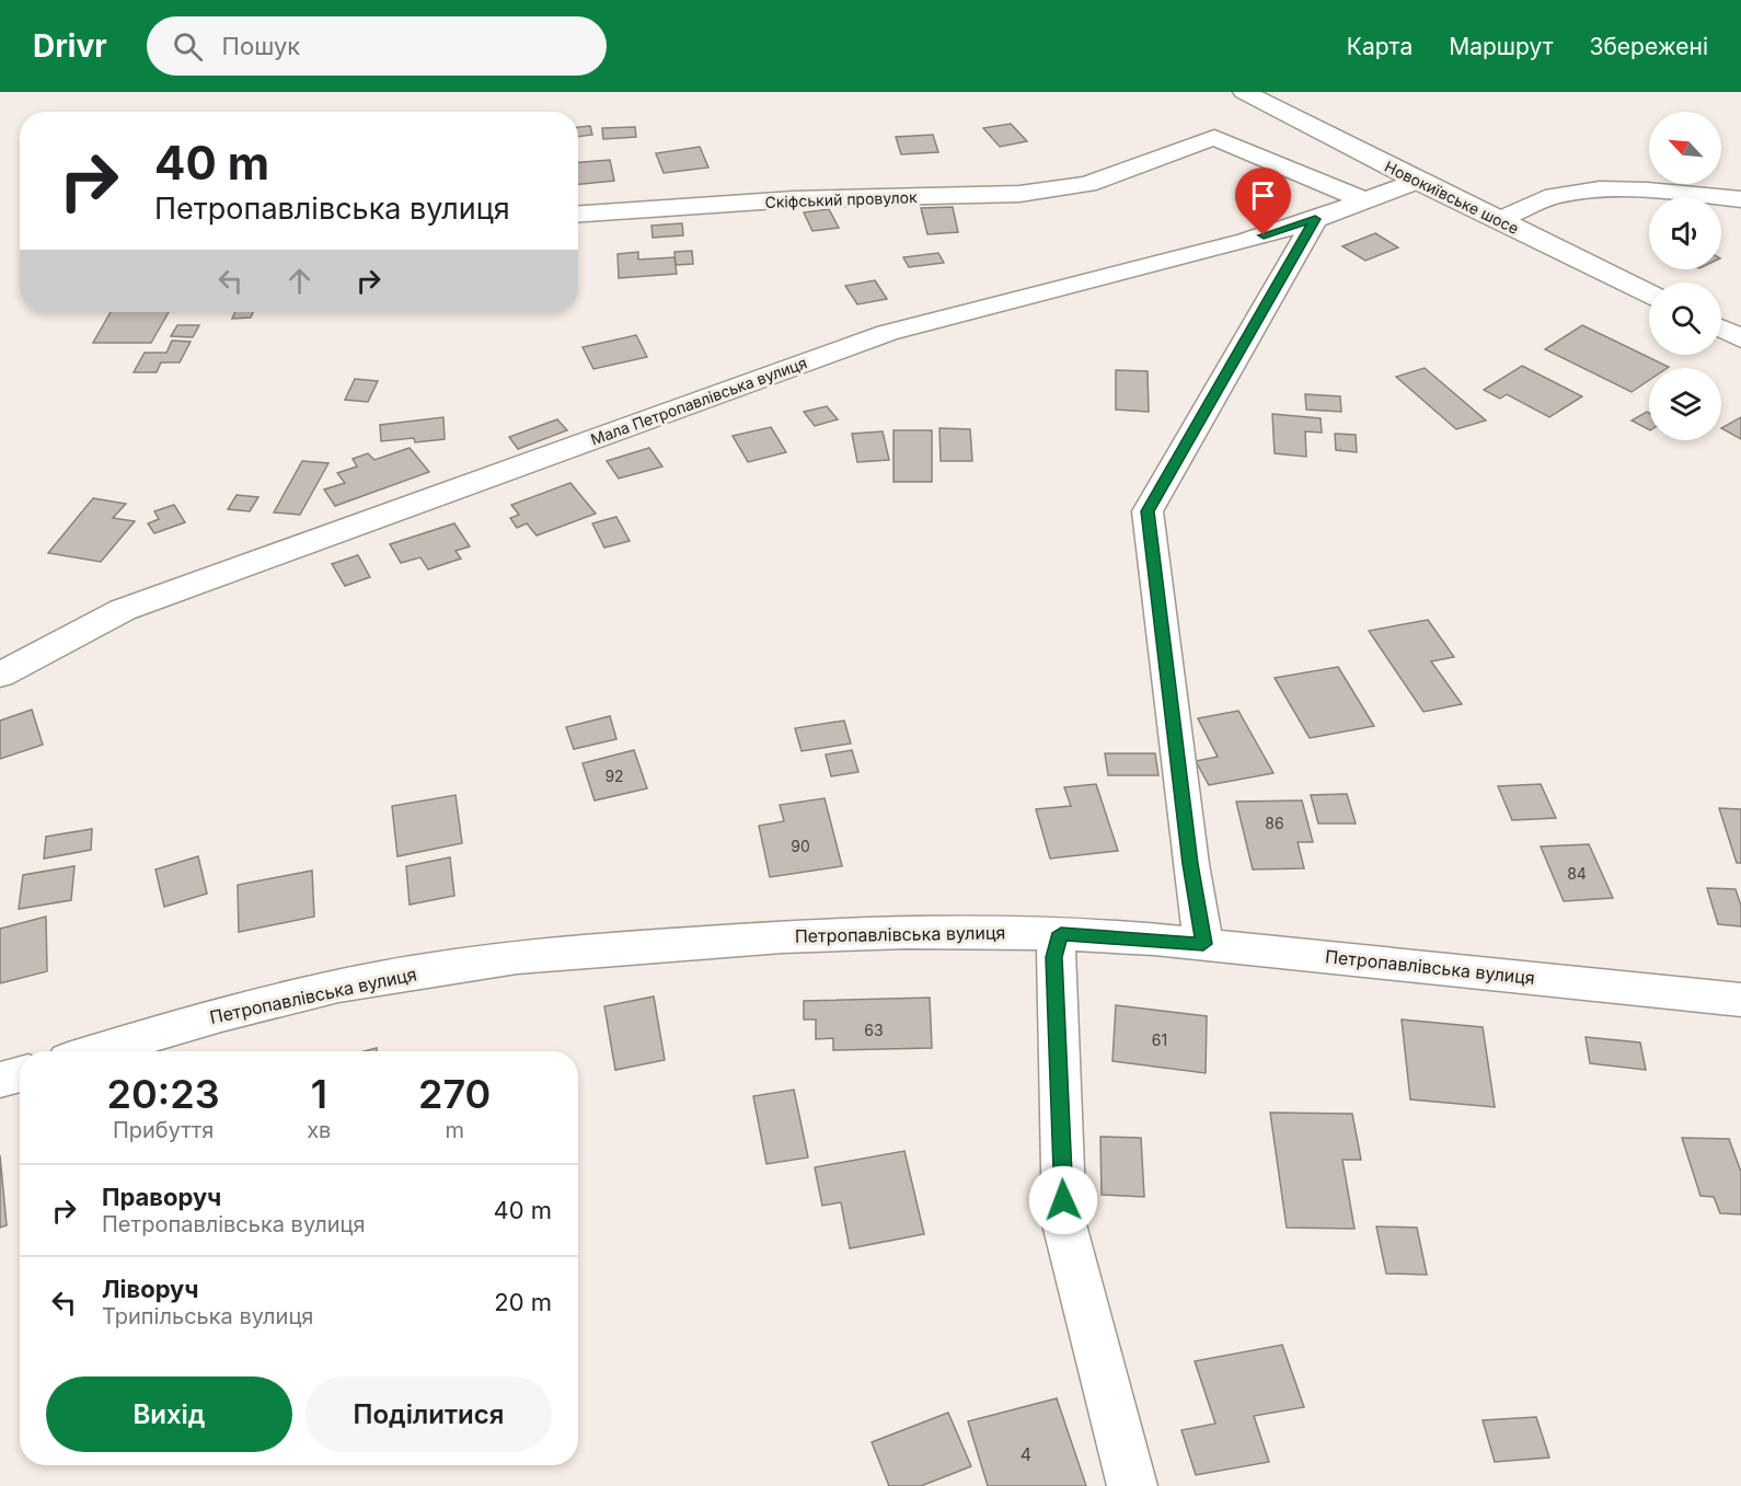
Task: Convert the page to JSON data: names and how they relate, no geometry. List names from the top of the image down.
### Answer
{
  "streets": {
    "street": [
      "Новокиївське шосе",
      "Скіфський провулок",
      "Мала Петропавлівська вулиця",
      "Петропавлівська вулиця"
    ]
  },
  "crossings": [
    ["Новокиївське шосе", "Мала Петропавлівська вулиця"],
    ["Скіфський провулок", "Мала Петропавлівська вулиця"]
  ],
  "house_numbers": [
    "92",
    "86",
    "90",
    "84",
    "63",
    "61",
    "4"
  ],
  "north": "top left",
  "page": {
    "header": "Drivr",
    "search": "Пошук",
    "nav": ["Карта", "Маршрут", "Збережені"],
    "turn": ["40 m", "Петропавлівська вулиця"],
    "eta": [
      "20:23",
      "Прибуття",
      "1",
      "хв",
      "270",
      "m"
    ],
    "list": [
      {
        "name": "Праворуч",
        "note": "Петропавлівська вулиця",
        "value": "40 m"
      },
      {
        "name": "Ліворуч",
        "note": "Трипільська вулиця",
        "value": "20 m"
      }
    ],
    "buttons": ["Вихід", "Поділитися"]
  }
}
